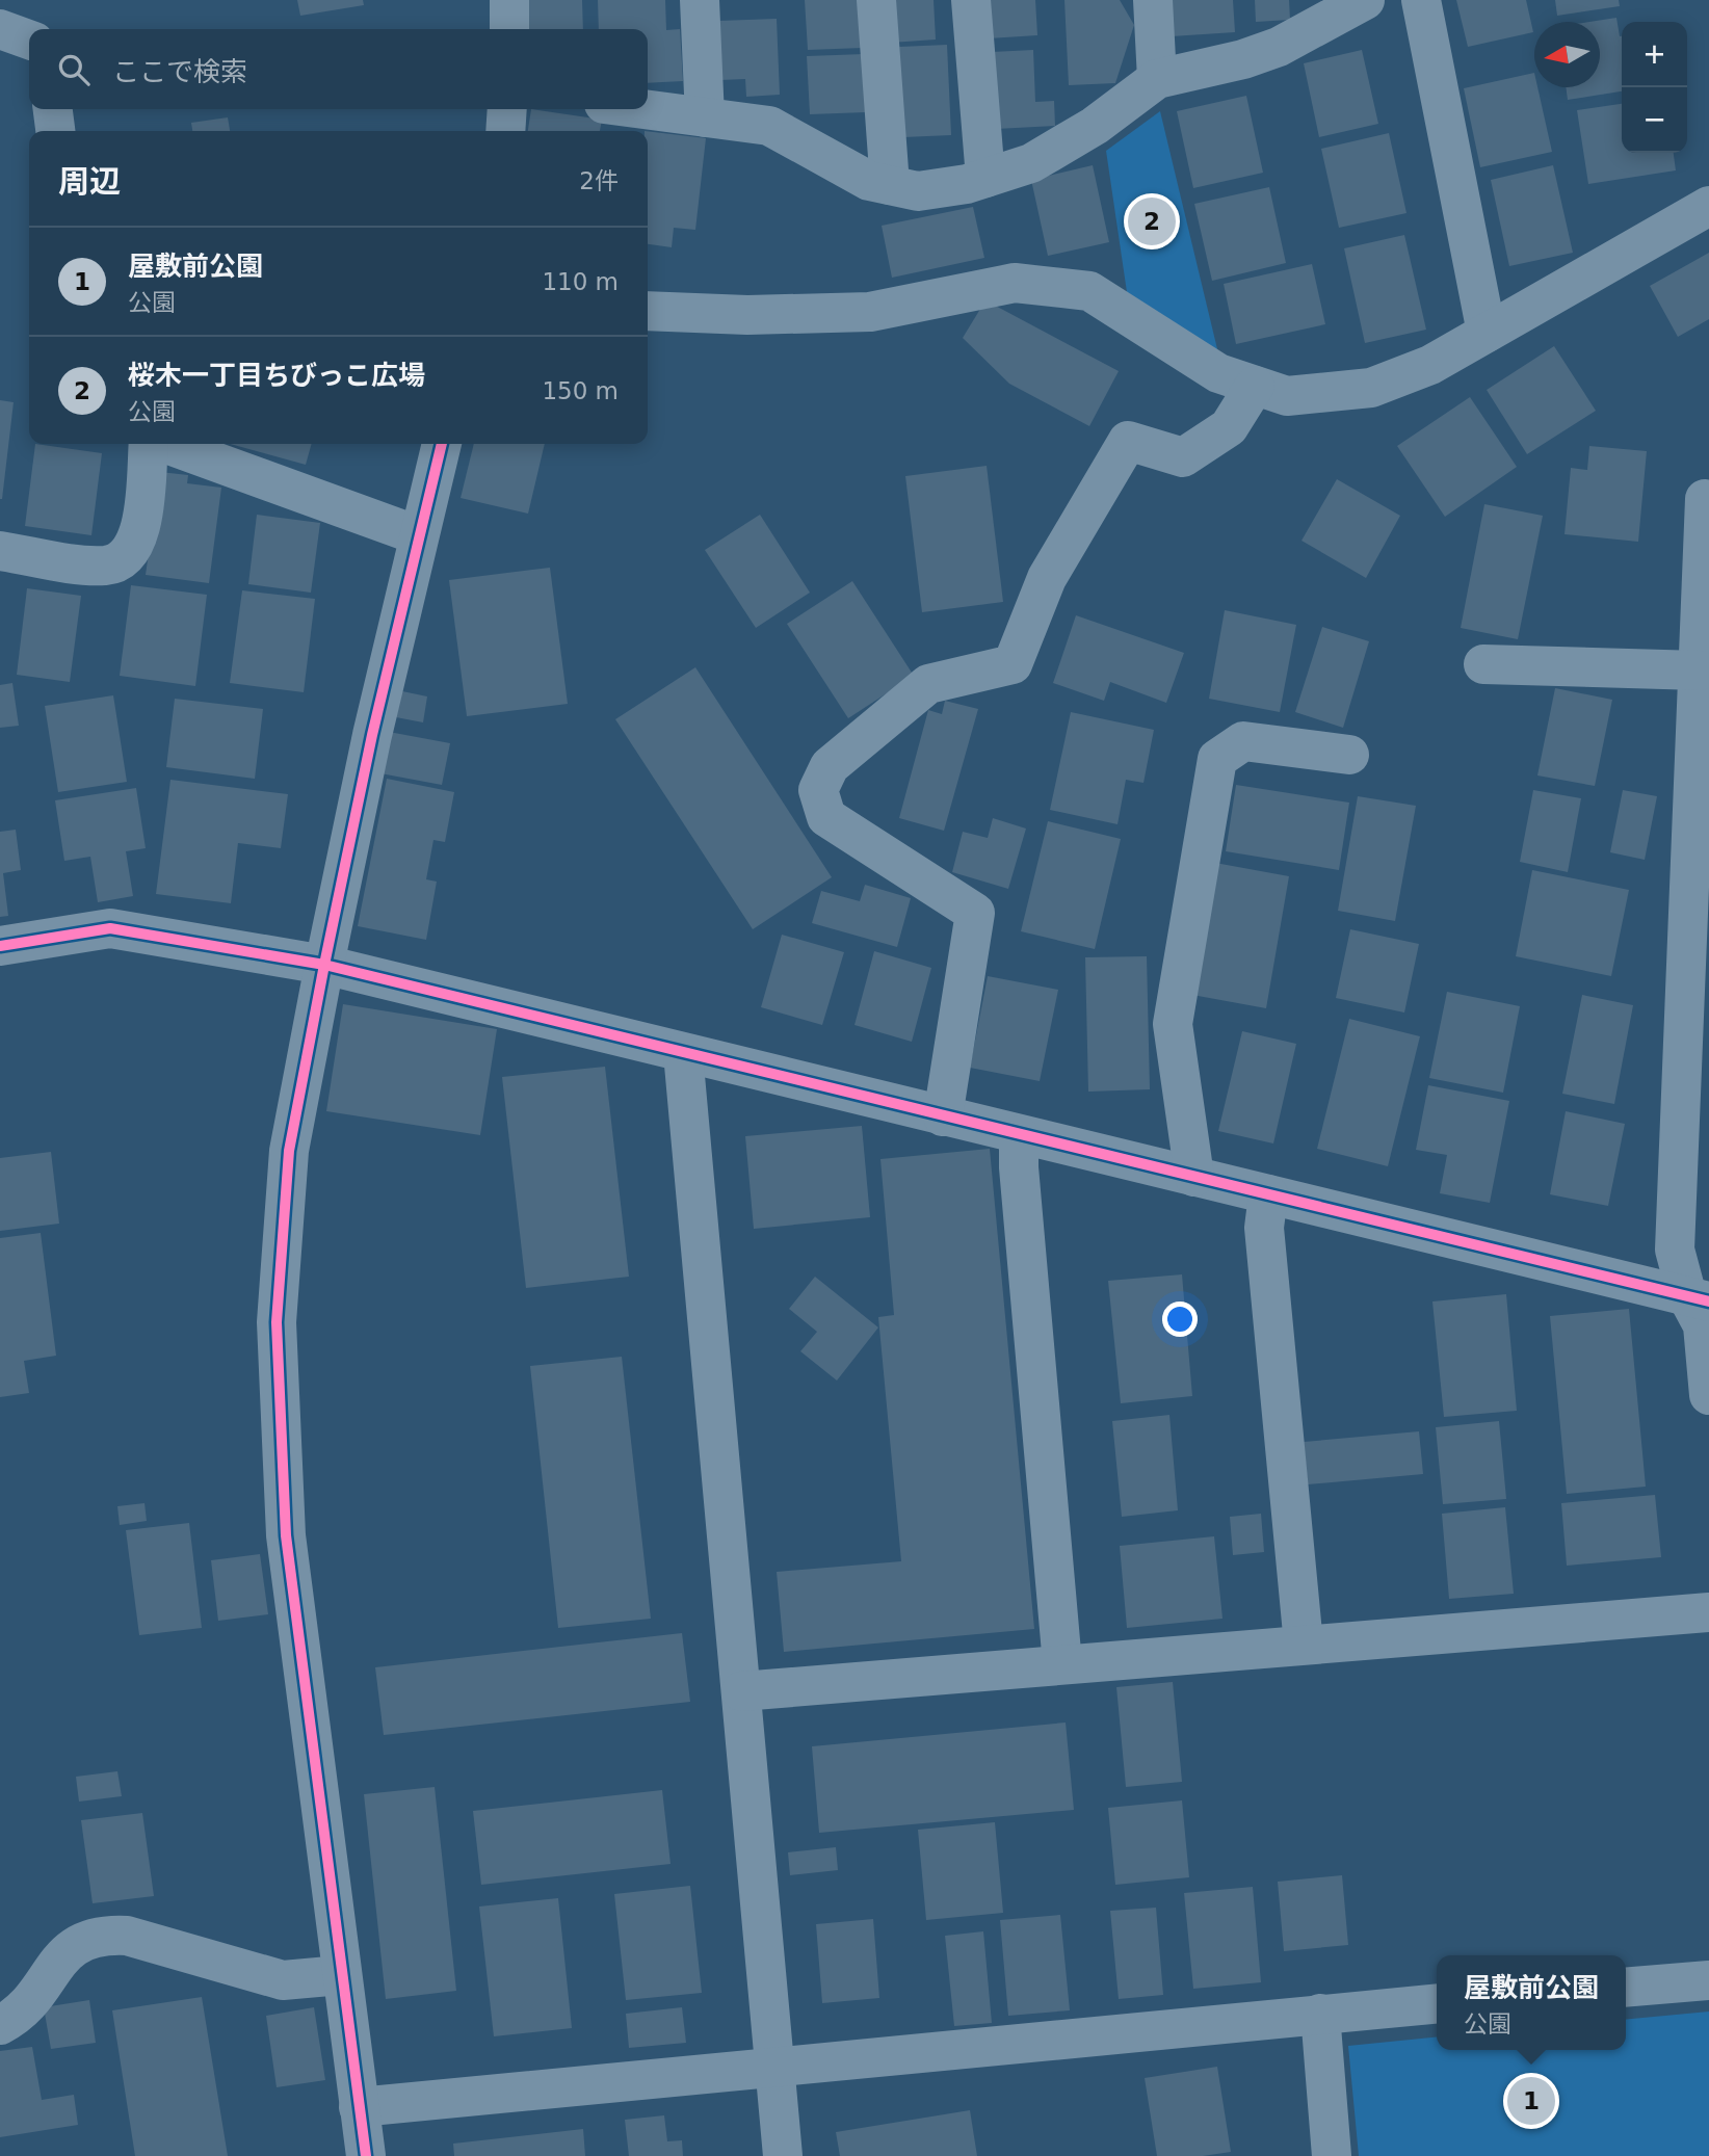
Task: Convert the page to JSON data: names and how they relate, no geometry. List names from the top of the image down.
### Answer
{
  "north": "left",
  "page": {
    "map_buttons": ["+", "−"],
    "search": "ここで検索",
    "heading": ["周辺", "2件"],
    "pins": ["2", "1"],
    "list": [
      {
        "mark": "1",
        "name": "屋敷前公園",
        "note": "公園",
        "value": "110 m"
      },
      {
        "mark": "2",
        "name": "桜木一丁目ちびっこ広場",
        "note": "公園",
        "value": "150 m"
      }
    ],
    "popup": ["屋敷前公園", "公園"]
  }
}
